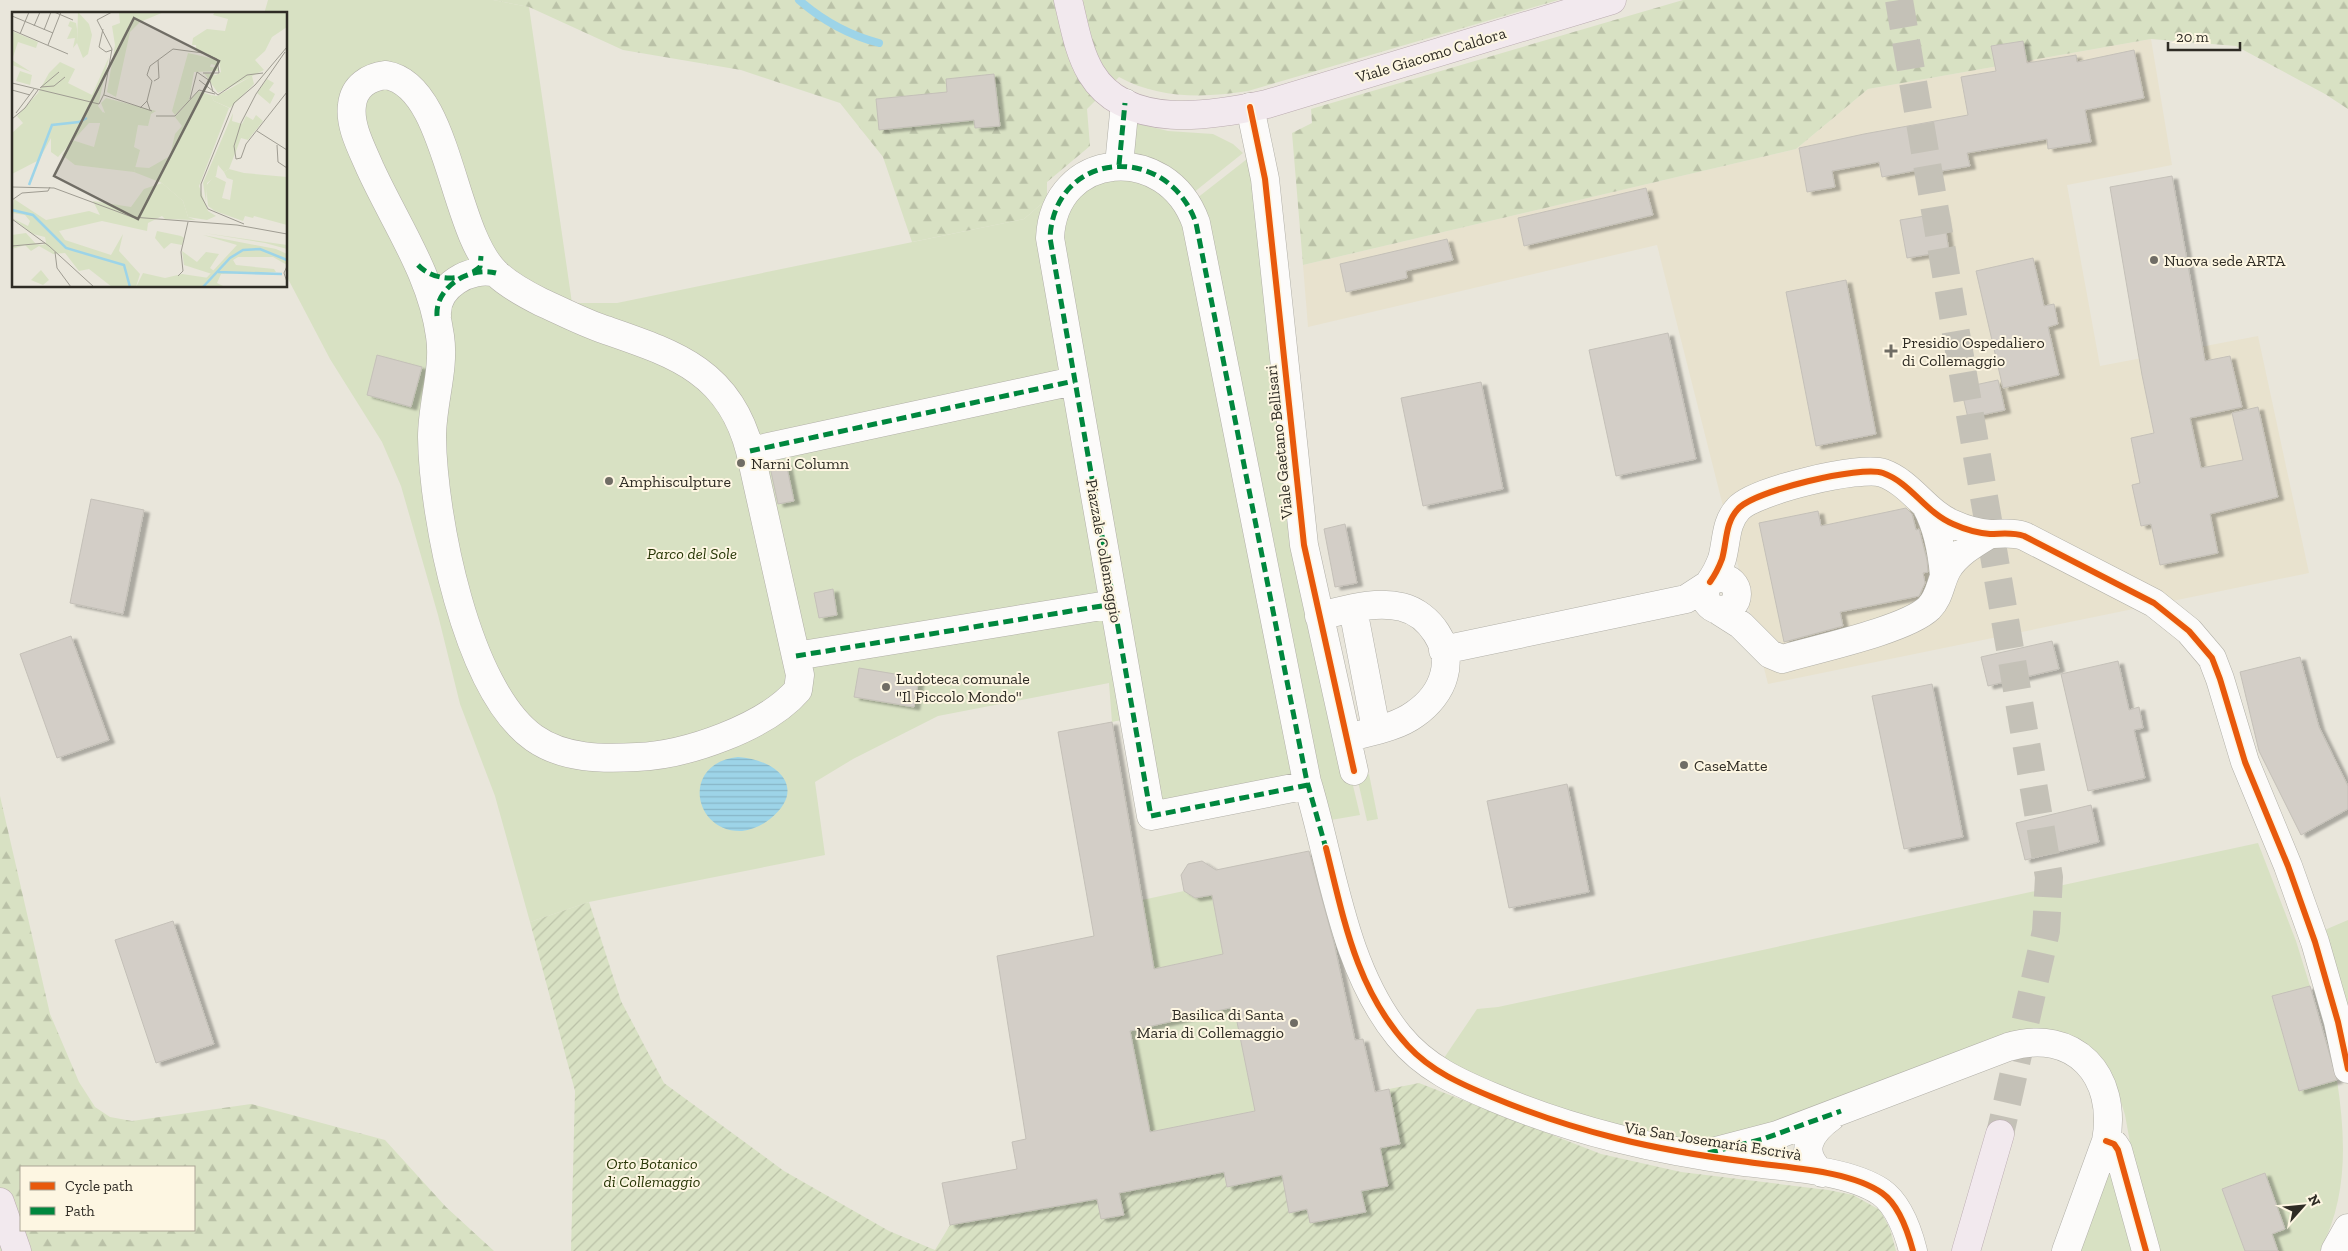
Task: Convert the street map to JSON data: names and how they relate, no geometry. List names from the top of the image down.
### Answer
{
  "streets": {
    "main road": ["Viale Giacomo Caldora"],
    "street": ["Viale Gaetano Bellisari", "Piazzale Collemaggio", "Via San Josemaría Escrivà"]
  },
  "crossings": [
    ["Viale Giacomo Caldora", "Viale Gaetano Bellisari"],
    ["Piazzale Collemaggio", "Via San Josemaría Escrivà"]
  ],
  "parks": ["Parco del Sole", "Orto Botanico di Collemaggio"],
  "places": {
    "other": [
      "Nuova sede ARTA",
      "Narni Column",
      "Amphisculpture",
      "Ludoteca comunale \"Il Piccolo Mondo\"",
      "CaseMatte",
      "Basilica di Santa Maria di Collemaggio"
    ],
    "health": ["Presidio Ospedaliero di Collemaggio"]
  },
  "legend": ["Cycle path", "Path"],
  "scale_bar": "20 m",
  "north": "top right"
}
